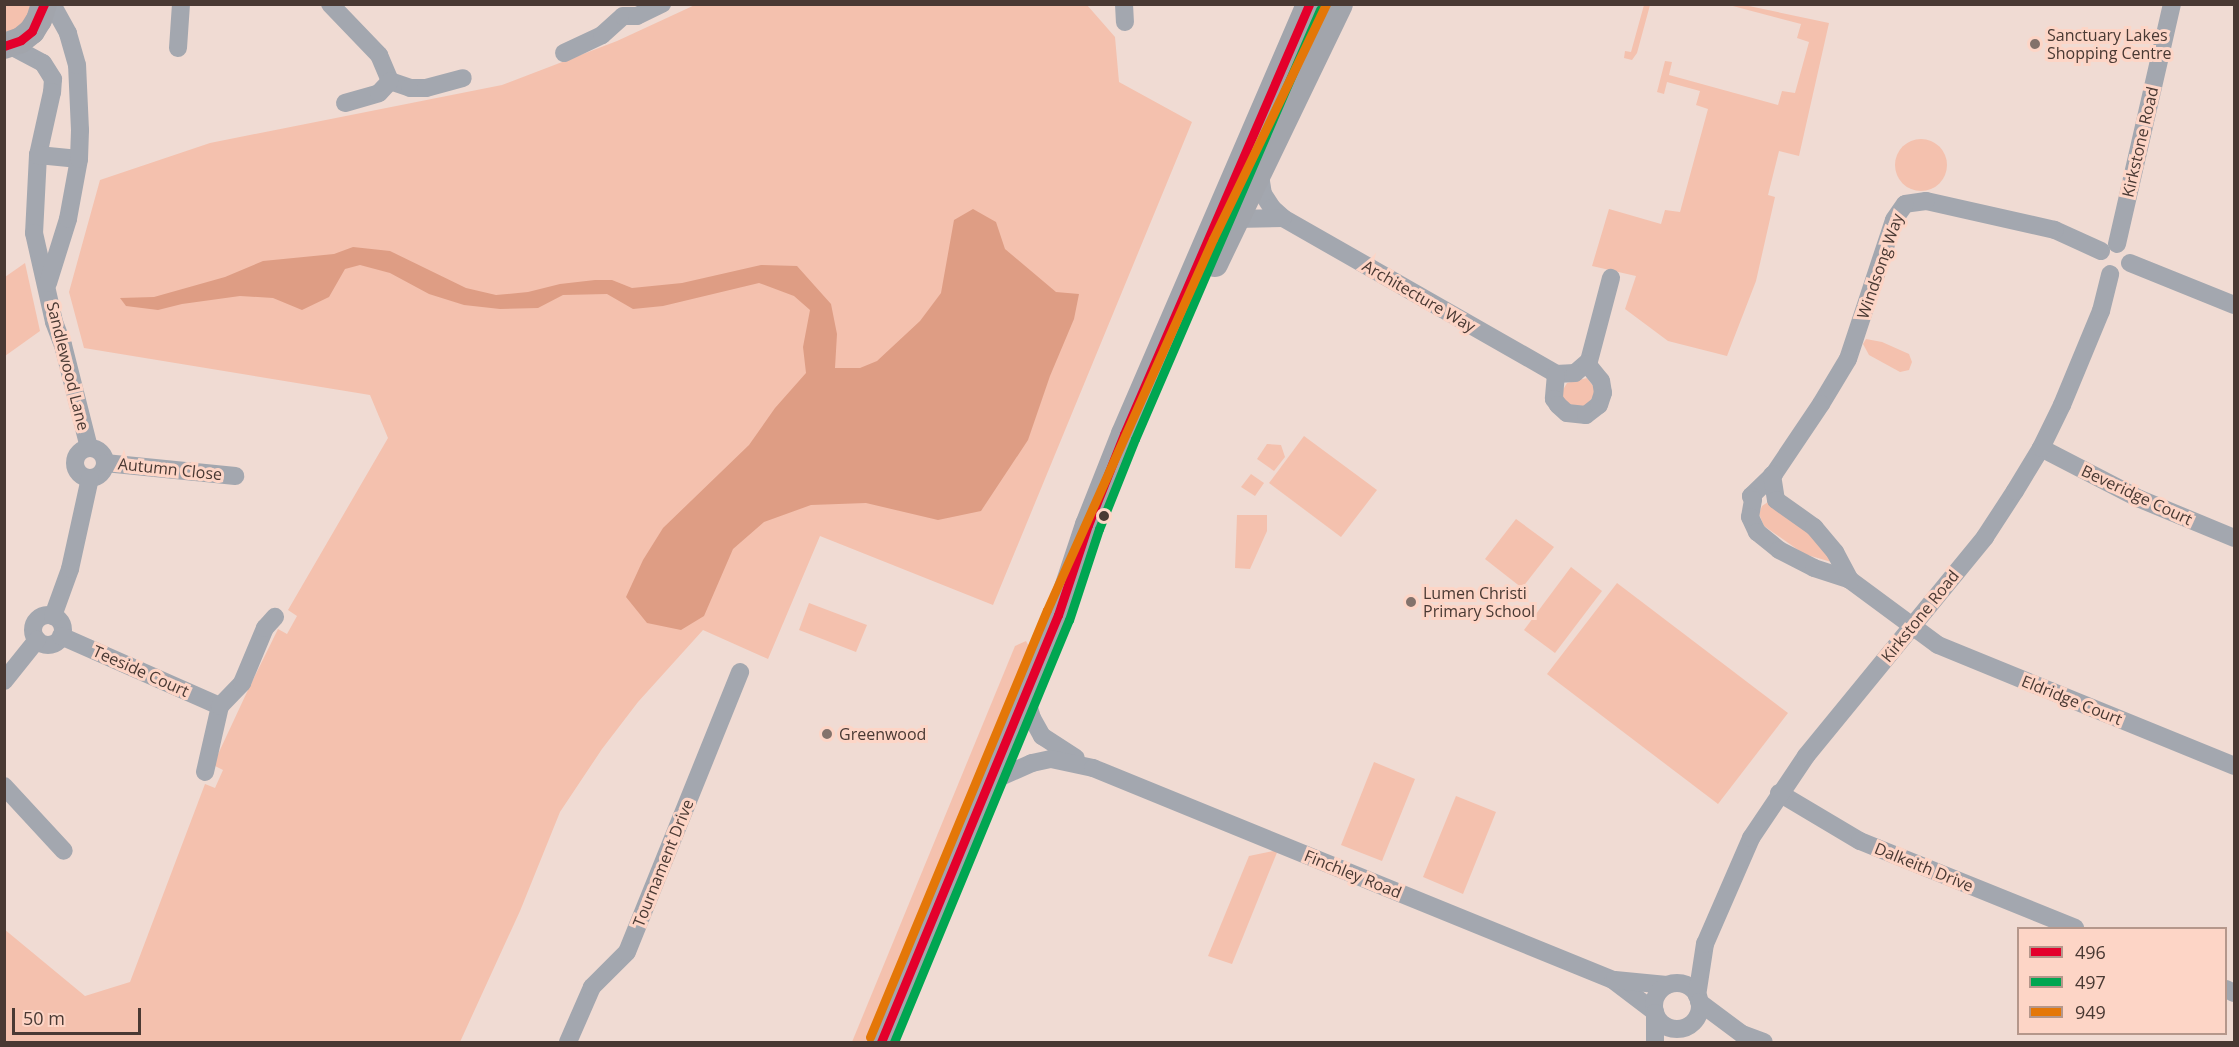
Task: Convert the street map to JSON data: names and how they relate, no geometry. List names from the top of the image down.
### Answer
{
  "streets": {
    "street": [
      "Kirkstone Road",
      "Windsong Way",
      "Architecture Way",
      "Sandlewood Lane",
      "Autumn Close",
      "Beveridge Court",
      "Teeside Court",
      "Eldridge Court",
      "Tournament Drive",
      "Dalkeith Drive",
      "Finchley Road"
    ]
  },
  "crossings": [
    ["Kirkstone Road", "Windsong Way"],
    ["Kirkstone Road", "Beveridge Court"],
    ["Kirkstone Road", "Eldridge Court"],
    ["Kirkstone Road", "Dalkeith Drive"],
    ["Kirkstone Road", "Finchley Road"],
    ["Sandlewood Lane", "Autumn Close"]
  ],
  "places": ["Sanctuary Lakes Shopping Centre", "Lumen Christi Primary School", "Greenwood"],
  "lines": ["transit line 496", "transit line 949", "transit line 497"],
  "legend": ["496", "497", "949"],
  "scale_bar": "50 m"
}
